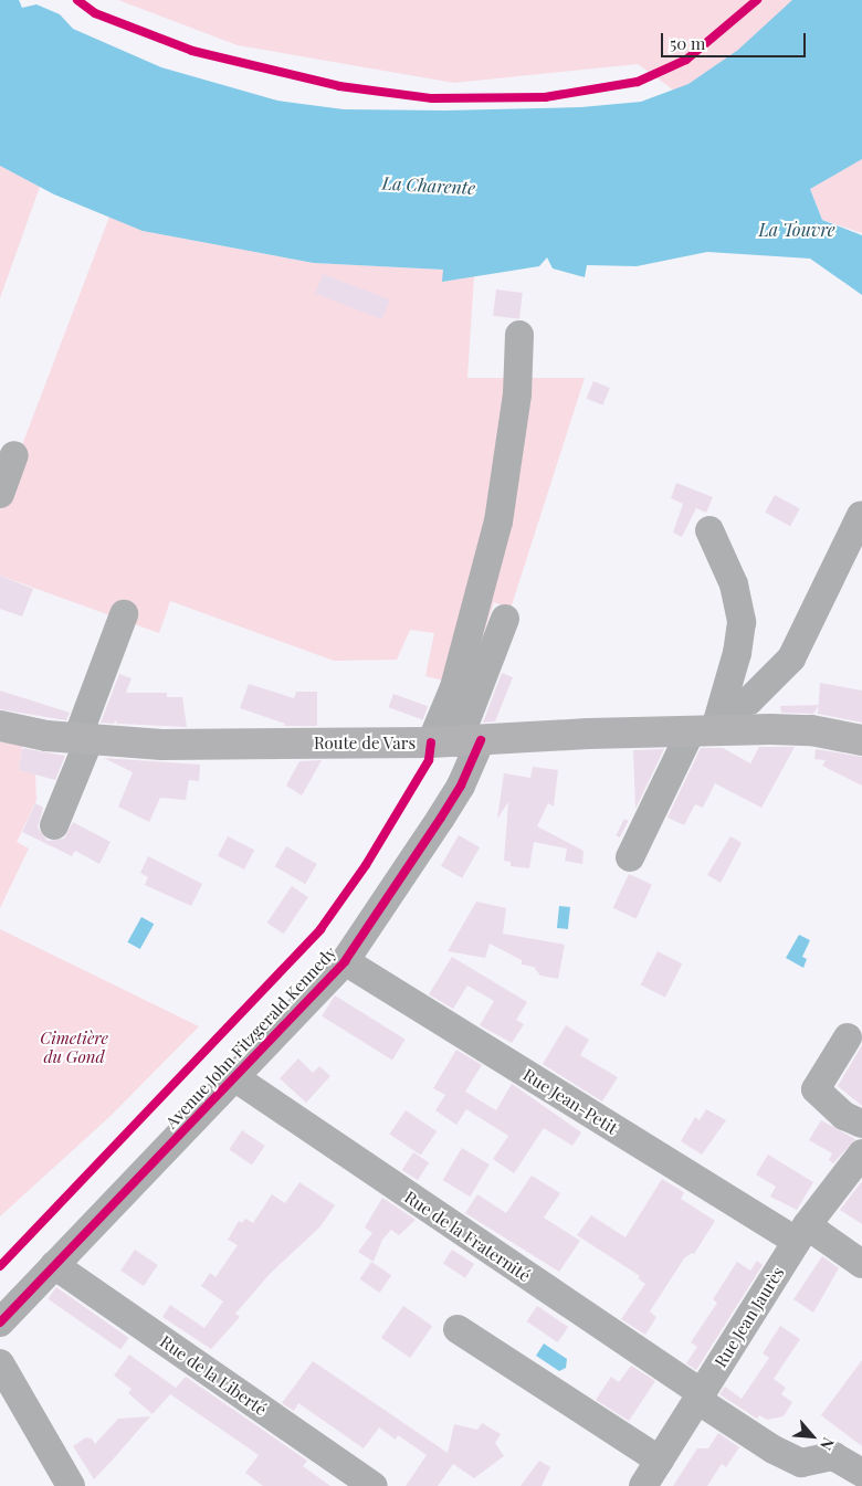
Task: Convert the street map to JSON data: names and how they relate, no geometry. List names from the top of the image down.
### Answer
{
  "streets": {
    "main road": ["Route de Vars"],
    "street": [
      "Avenue John Fitzgerald Kennedy",
      "Rue Jean-Petit",
      "Rue de la Fraternité",
      "Rue Jean Jaurès",
      "Rue de la Liberté"
    ]
  },
  "crossings": [
    ["Route de Vars", "Avenue John Fitzgerald Kennedy"],
    ["Avenue John Fitzgerald Kennedy", "Rue Jean-Petit"],
    ["Avenue John Fitzgerald Kennedy", "Rue de la Fraternité"],
    ["Avenue John Fitzgerald Kennedy", "Rue de la Liberté"],
    ["Rue Jean-Petit", "Rue Jean Jaurès"],
    ["Rue de la Fraternité", "Rue Jean Jaurès"]
  ],
  "water": ["La Charente", "La Touvre"],
  "parks": ["Cimetière du Gond"],
  "scale_bar": "50 m",
  "north": "bottom right"
}
